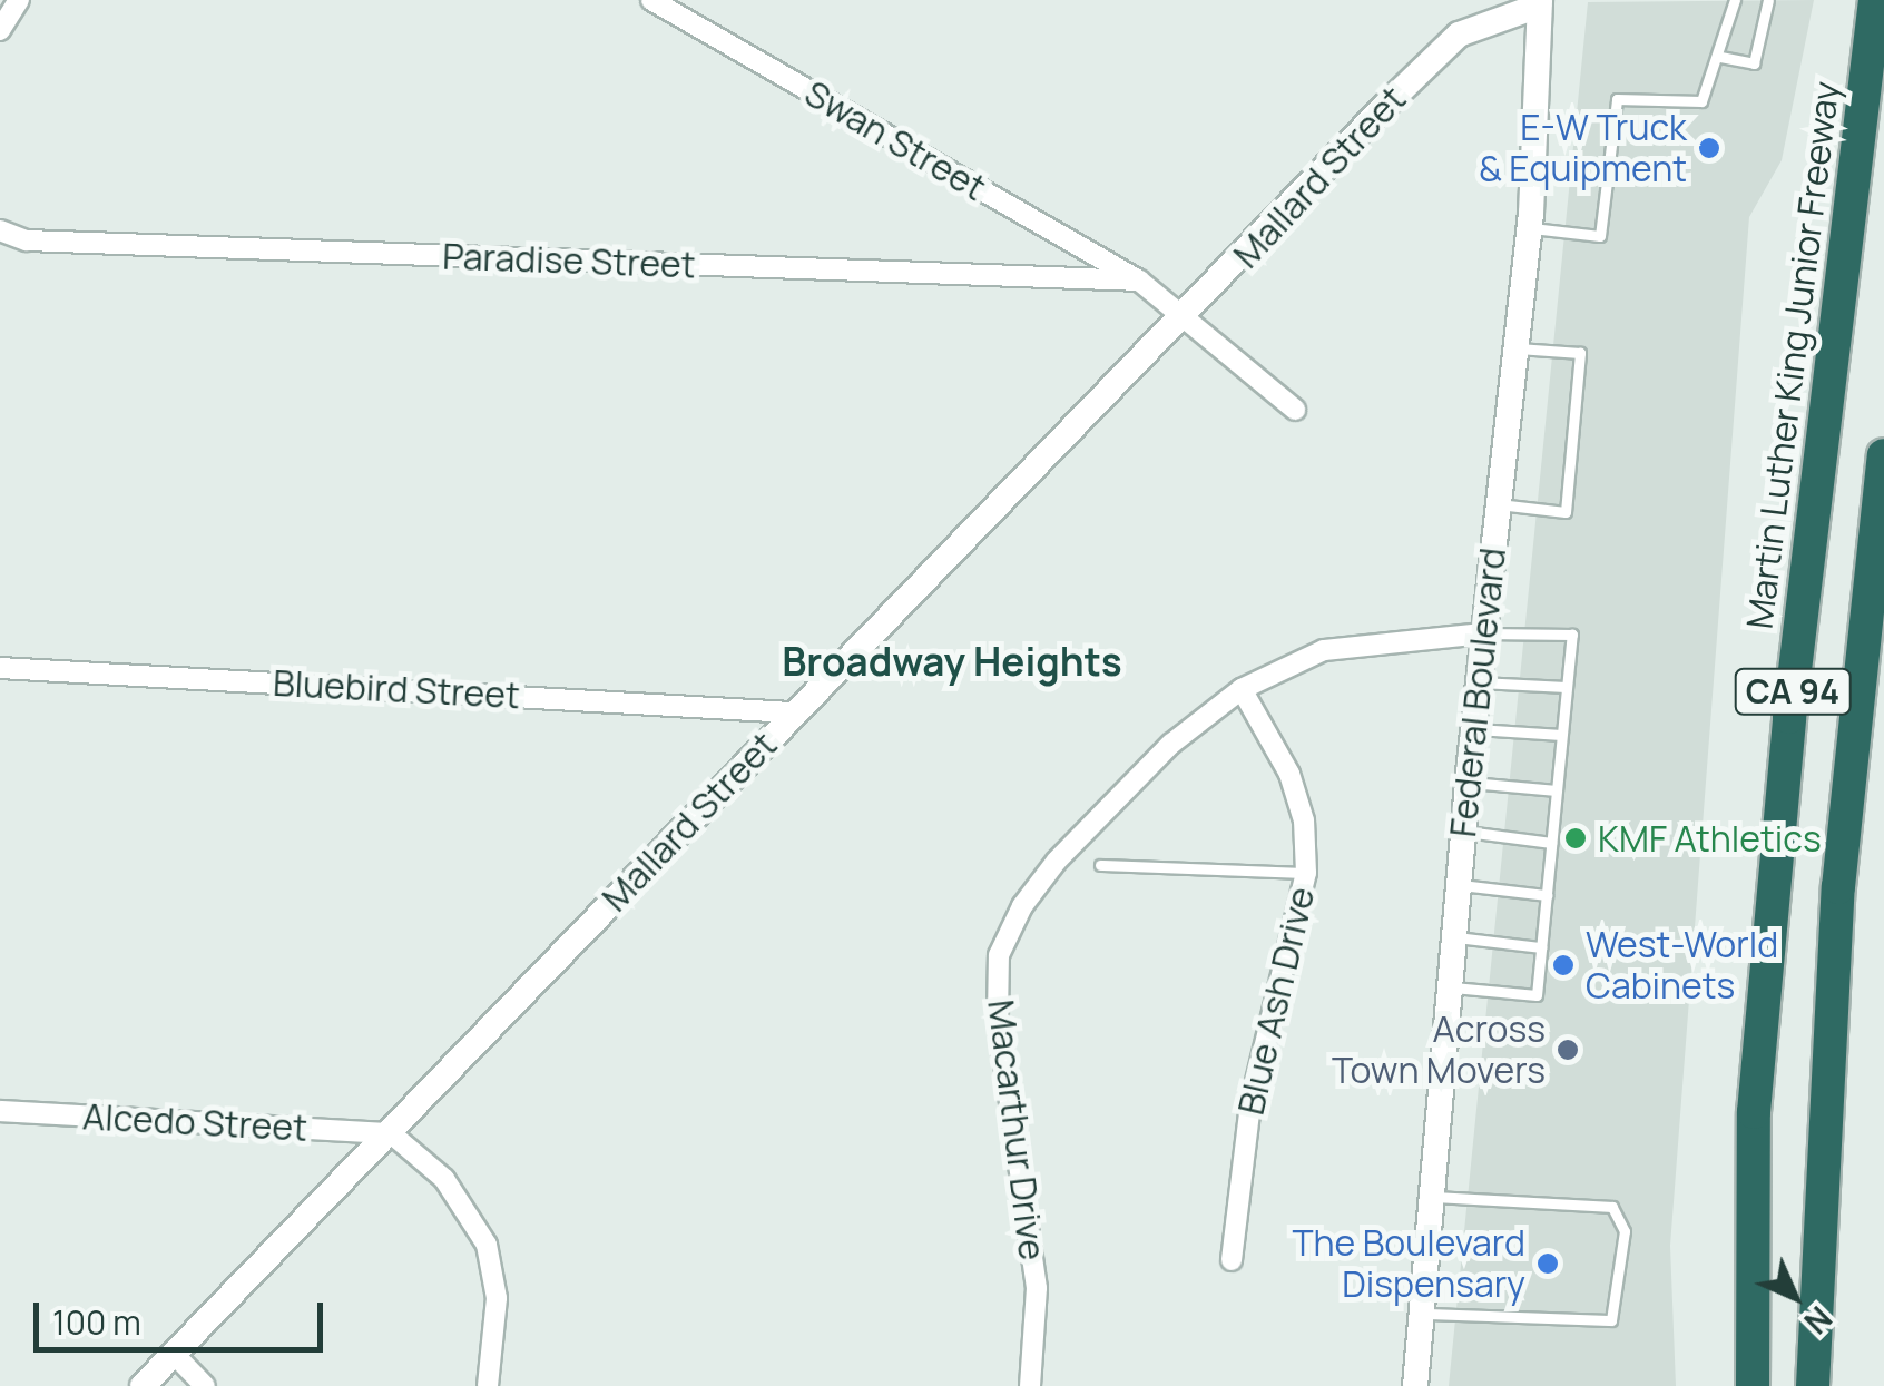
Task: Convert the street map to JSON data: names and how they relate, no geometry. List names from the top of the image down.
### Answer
{
  "streets": {
    "highway": ["Martin Luther King Junior Freeway", "CA 94"],
    "street": [
      "Swan Street",
      "Mallard Street",
      "Paradise Street",
      "Bluebird Street",
      "Federal Boulevard",
      "Blue Ash Drive",
      "Alcedo Street",
      "Macarthur Drive"
    ]
  },
  "crossings": [
    ["Swan Street", "Mallard Street"],
    ["Swan Street", "Paradise Street"],
    ["Mallard Street", "Bluebird Street"],
    ["Mallard Street", "Federal Boulevard"],
    ["Mallard Street", "Alcedo Street"],
    ["Federal Boulevard", "Macarthur Drive"],
    ["Blue Ash Drive", "Macarthur Drive"]
  ],
  "districts": ["Broadway Heights"],
  "places": [
    "E-W Truck & Equipment",
    "KMF Athletics",
    "West-World Cabinets",
    "Across Town Movers",
    "The Boulevard Dispensary"
  ],
  "scale_bar": "100 m",
  "north": "bottom right"
}
